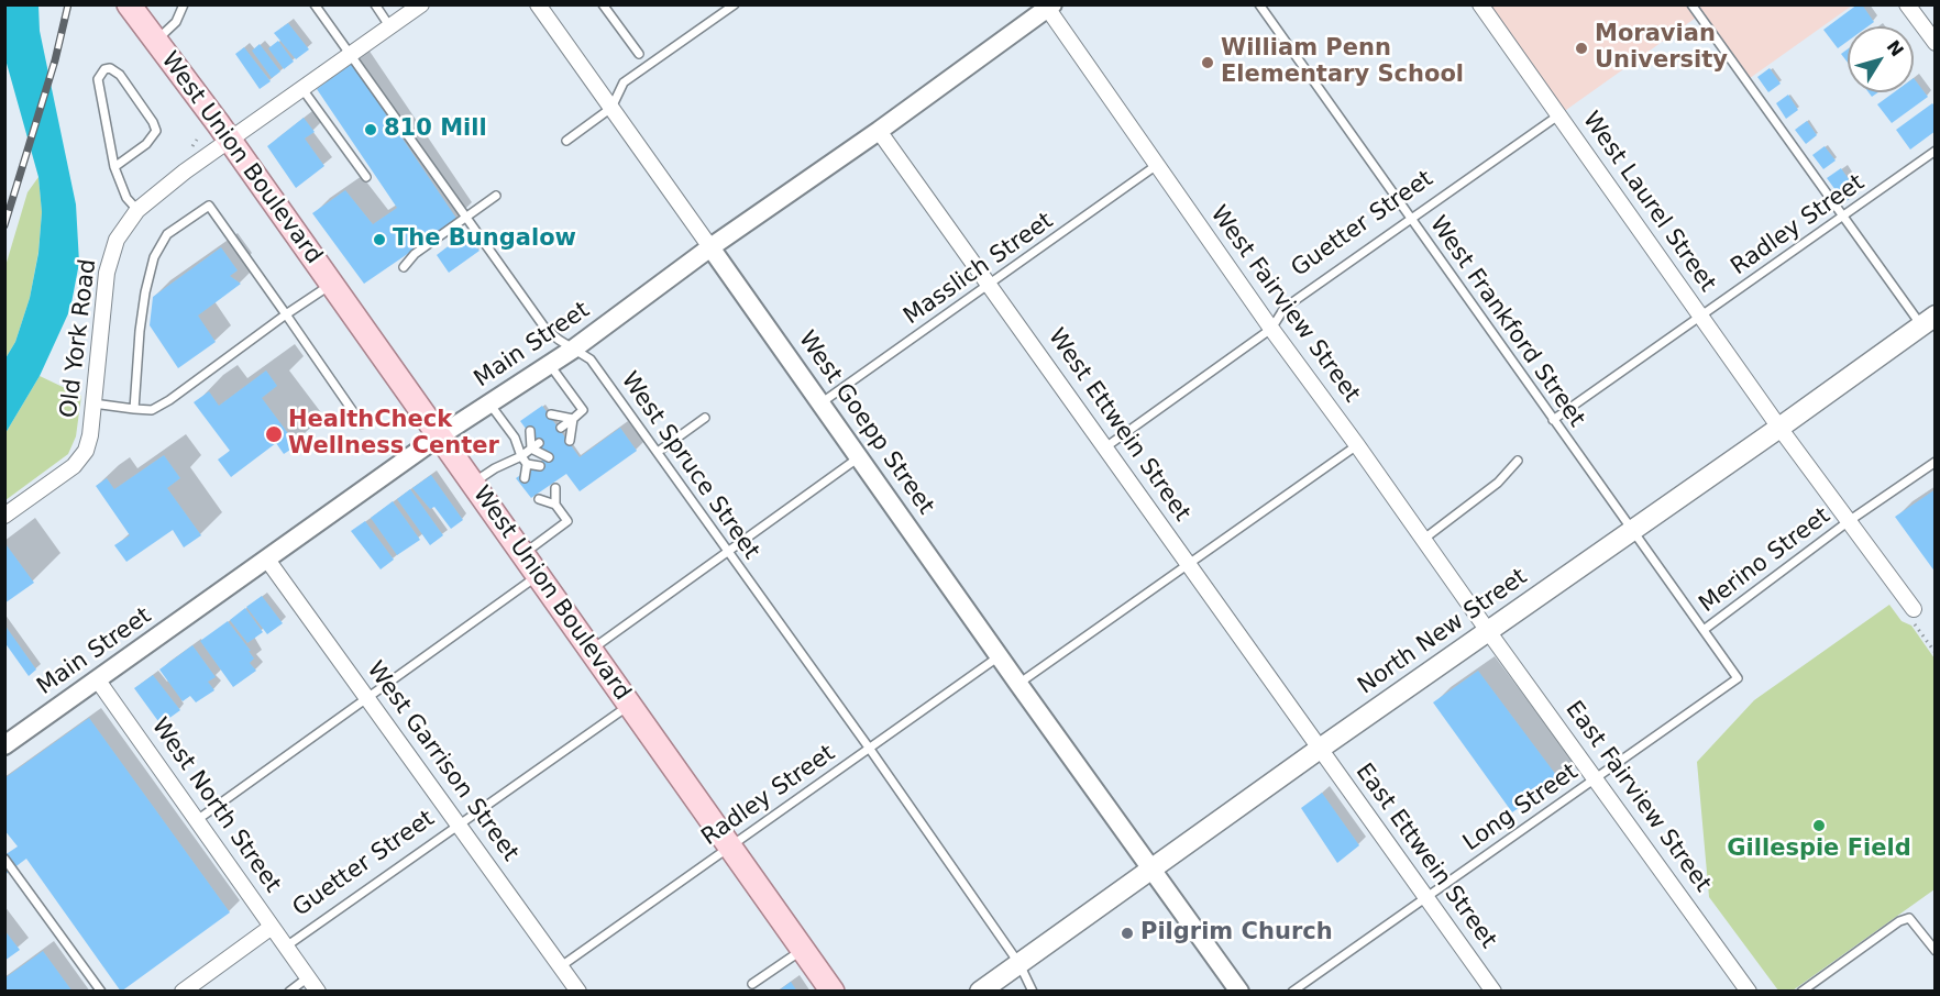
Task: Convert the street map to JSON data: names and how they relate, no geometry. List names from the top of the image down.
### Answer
{
  "streets": {
    "main road": ["West Union Boulevard", "North New Street"],
    "street": [
      "West Laurel Street",
      "Guetter Street",
      "West Fairview Street",
      "Old York Road",
      "Main Street",
      "West Goepp Street",
      "West Ettwein Street",
      "West Garrison Street",
      "East Fairview Street",
      "West North Street",
      "East Ettwein Street"
    ],
    "lane": [
      "Radley Street",
      "Masslich Street",
      "West Frankford Street",
      "West Spruce Street",
      "Merino Street",
      "Long Street"
    ]
  },
  "crossings": [
    ["West Union Boulevard", "Guetter Street"],
    ["West Union Boulevard", "Radley Street"],
    ["West Union Boulevard", "Old York Road"],
    ["West Union Boulevard", "Main Street"],
    ["West Laurel Street", "Guetter Street"],
    ["West Laurel Street", "Radley Street"],
    ["West Laurel Street", "Merino Street"],
    ["West Laurel Street", "North New Street"],
    ["Guetter Street", "West Fairview Street"],
    ["Guetter Street", "West Frankford Street"],
    ["Guetter Street", "West Ettwein Street"],
    ["Guetter Street", "West Garrison Street"],
    ["Guetter Street", "West North Street"],
    ["Radley Street", "West Frankford Street"],
    ["Radley Street", "West Goepp Street"],
    ["Radley Street", "West Spruce Street"],
    ["Radley Street", "West Garrison Street"],
    ["Masslich Street", "West Fairview Street"],
    ["Masslich Street", "West Goepp Street"],
    ["Masslich Street", "West Ettwein Street"],
    ["West Fairview Street", "Main Street"],
    ["West Fairview Street", "North New Street"],
    ["West Fairview Street", "East Fairview Street"],
    ["West Frankford Street", "Merino Street"],
    ["West Frankford Street", "North New Street"],
    ["West Frankford Street", "Long Street"],
    ["Old York Road", "West Spruce Street"],
    ["Main Street", "West Goepp Street"],
    ["Main Street", "West Ettwein Street"],
    ["Main Street", "West Spruce Street"],
    ["Main Street", "West Garrison Street"],
    ["Main Street", "West North Street"],
    ["West Goepp Street", "North New Street"],
    ["West Ettwein Street", "North New Street"],
    ["West Ettwein Street", "East Ettwein Street"],
    ["West Spruce Street", "North New Street"],
    ["North New Street", "East Fairview Street"],
    ["North New Street", "East Ettwein Street"],
    ["East Fairview Street", "Long Street"],
    ["Long Street", "East Ettwein Street"]
  ],
  "places": [
    "Moravian University",
    "William Penn Elementary School",
    "810 Mill",
    "The Bungalow",
    "HealthCheck Wellness Center",
    "Gillespie Field",
    "Pilgrim Church"
  ],
  "north": "top right"
}
